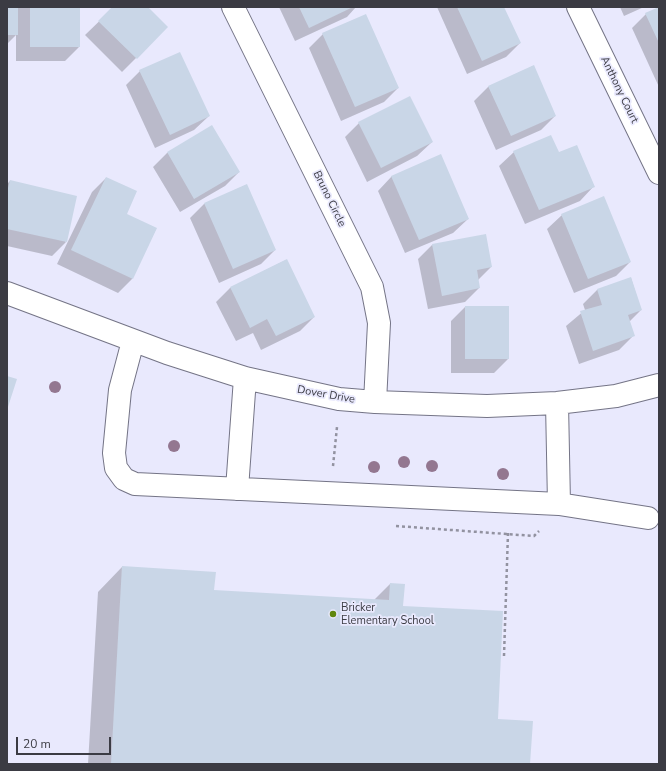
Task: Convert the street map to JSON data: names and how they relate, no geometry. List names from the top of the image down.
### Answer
{
  "streets": {
    "street": ["Anthony Court", "Bruno Circle", "Dover Drive"]
  },
  "crossings": [
    ["Bruno Circle", "Dover Drive"]
  ],
  "places": ["Bricker Elementary School"],
  "scale_bar": "20 m"
}
